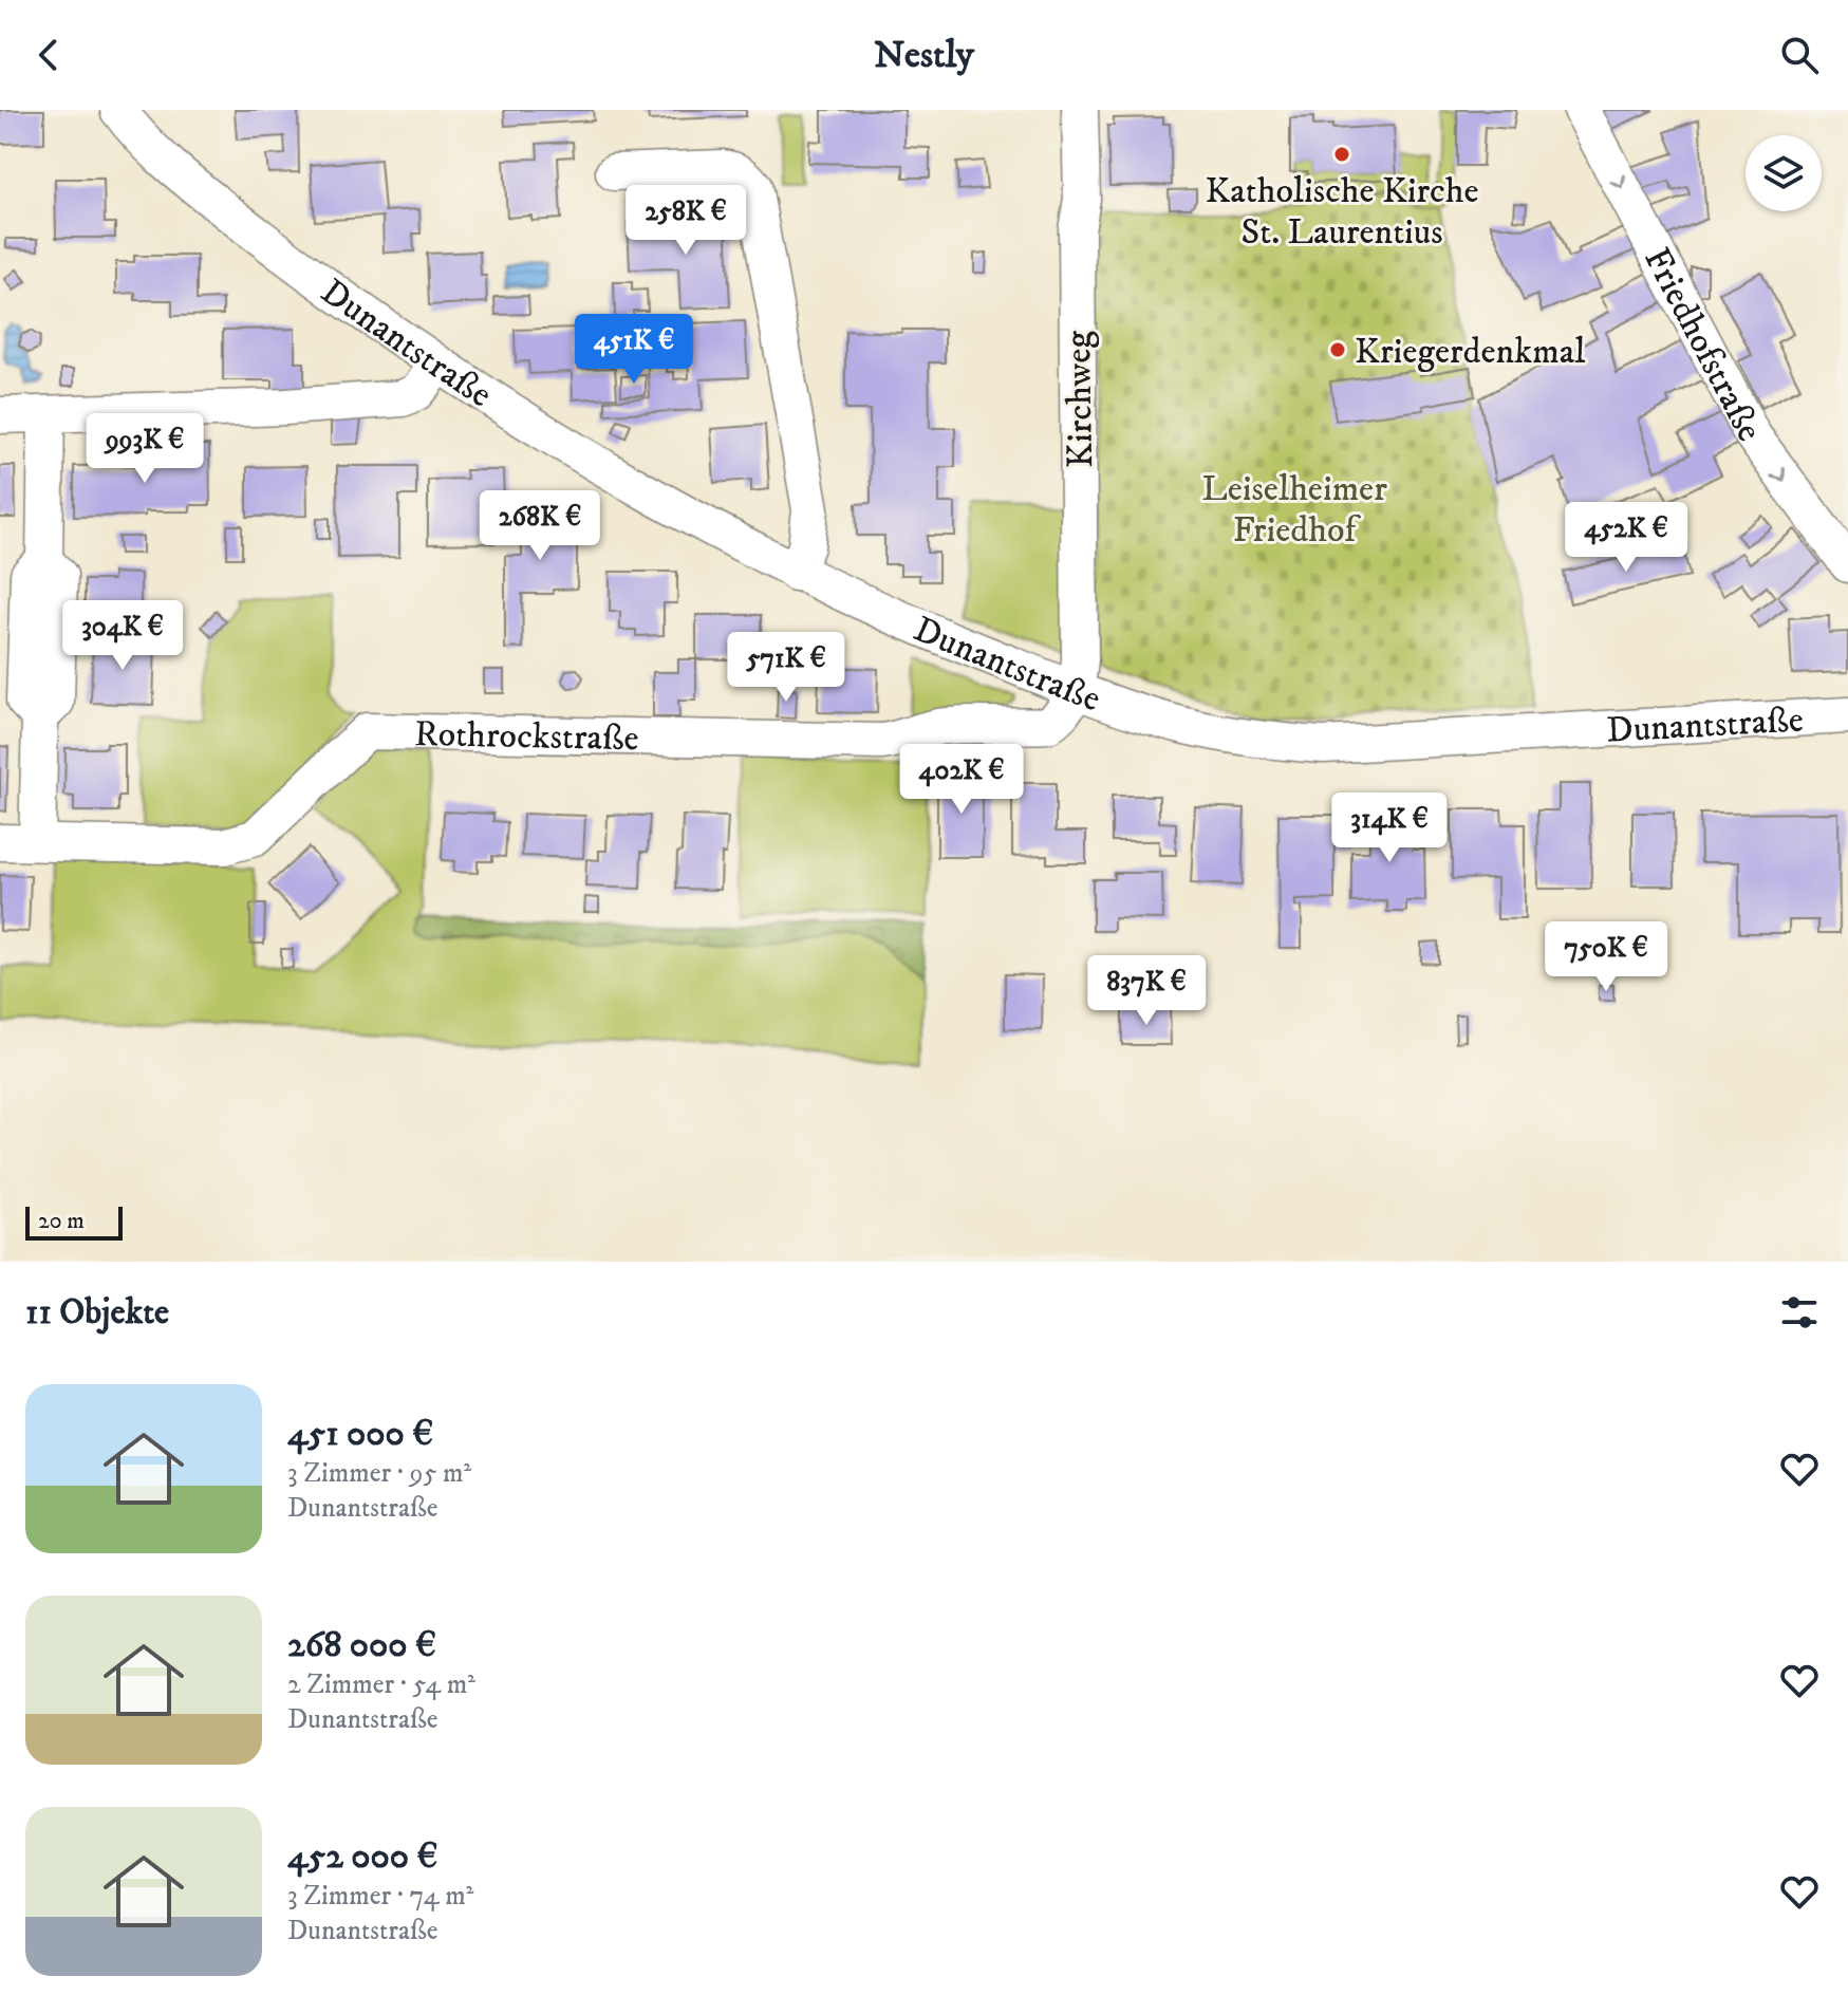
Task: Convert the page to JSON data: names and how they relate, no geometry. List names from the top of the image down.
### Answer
{
  "streets": {
    "street": [
      "Dunantstraße",
      "Friedhofstraße",
      "Kirchweg",
      "Rothrockstraße"
    ]
  },
  "crossings": [
    ["Dunantstraße", "Kirchweg"],
    ["Dunantstraße", "Rothrockstraße"],
    ["Kirchweg", "Rothrockstraße"]
  ],
  "one_way": ["Friedhofstraße"],
  "parks": ["Leiselheimer Friedhof"],
  "places": ["Katholische Kirche St. Laurentius", "Kriegerdenkmal"],
  "scale_bar": "20 m",
  "page": {
    "header": "Nestly",
    "price": [
      "258K €",
      "451K €",
      "993K €",
      "268K €",
      "452K €",
      "304K €",
      "571K €",
      "402K €",
      "314K €",
      "750K €",
      "837K €"
    ],
    "scale": "20 m",
    "heading": "11 Objekte",
    "list": [
      {
        "name": "451 000 €",
        "note": "3 Zimmer · 95 m² · Dunantstraße"
      },
      {
        "name": "268 000 €",
        "note": "2 Zimmer · 54 m² · Dunantstraße"
      },
      {
        "name": "452 000 €",
        "note": "3 Zimmer · 74 m² · Dunantstraße"
      }
    ]
  }
}
